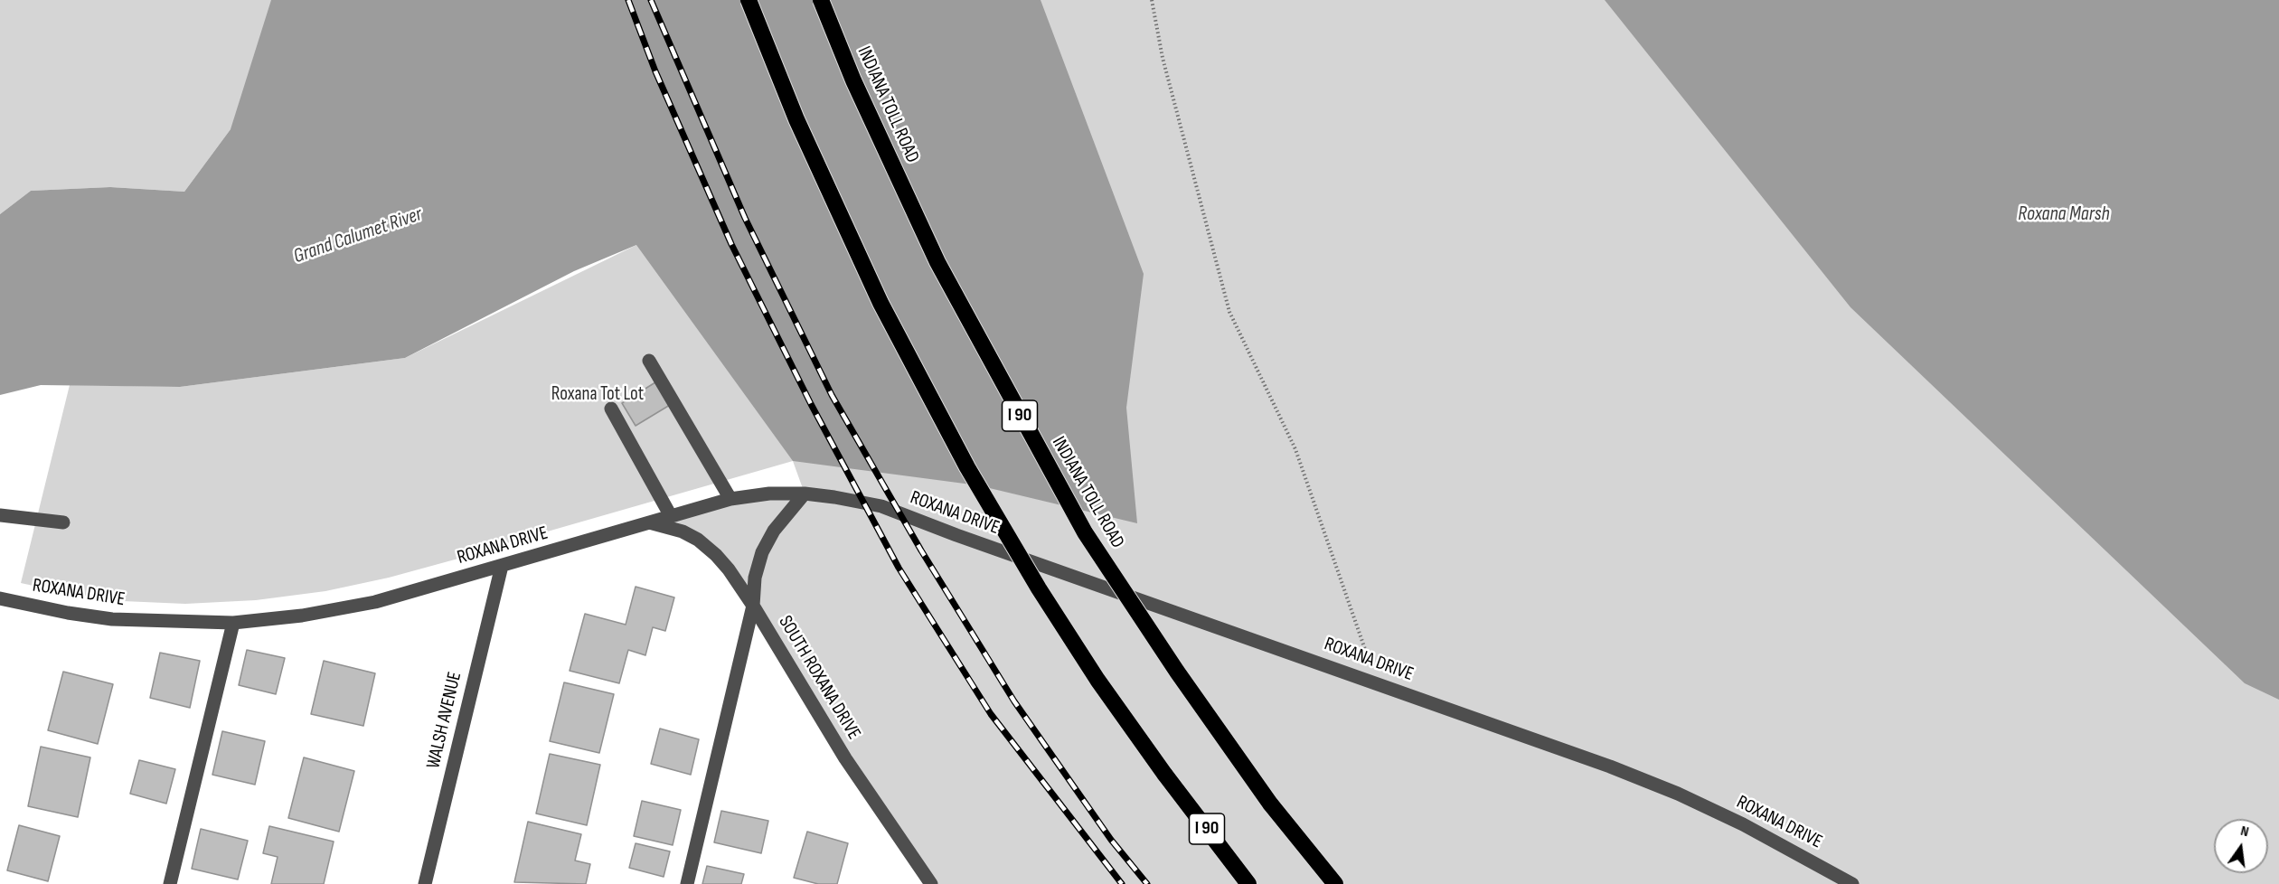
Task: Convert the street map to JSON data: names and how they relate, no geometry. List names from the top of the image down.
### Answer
{
  "streets": {
    "highway": ["INDIANA TOLL ROAD", "I 90"],
    "street": ["ROXANA DRIVE", "SOUTH ROXANA DRIVE", "WALSH AVENUE"]
  },
  "crossings": [
    ["ROXANA DRIVE", "SOUTH ROXANA DRIVE"],
    ["ROXANA DRIVE", "WALSH AVENUE"]
  ],
  "water": ["Roxana Marsh", "Grand Calumet River"],
  "parks": ["Roxana Tot Lot"],
  "north": "top"
}
